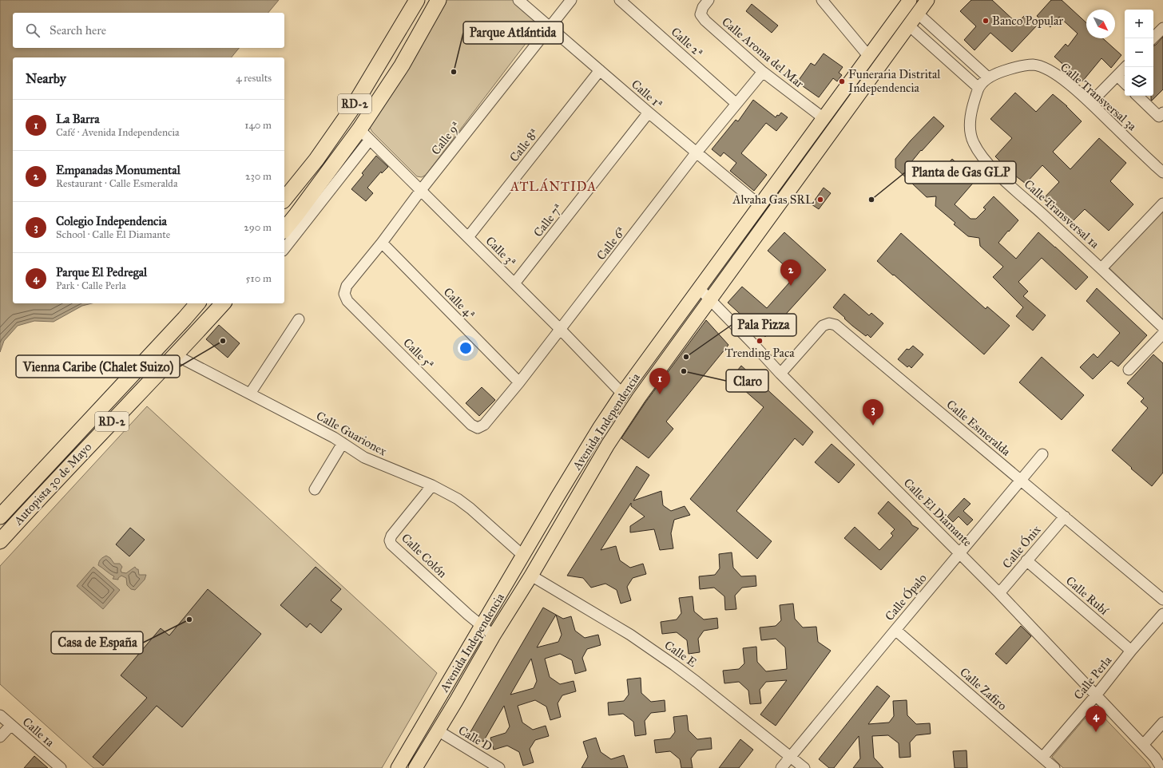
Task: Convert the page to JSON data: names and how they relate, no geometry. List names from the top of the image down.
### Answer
{
  "streets": {
    "highway": ["RD-2", "Autopista 30 de Mayo"],
    "main road": ["Avenida Independencia"],
    "street": [
      "Calle 2ª",
      "Calle Aroma del Mar",
      "Calle 1ª",
      "Calle Transversal 3a",
      "Calle 9ª",
      "Calle 8ª",
      "Calle Transversal 1a",
      "Calle 7ª",
      "Calle 6ª",
      "Calle 3ª",
      "Calle 4ª",
      "Calle 5ª",
      "Calle Esmeralda",
      "Calle Guarionex",
      "Calle El Diamante",
      "Calle Ónix",
      "Calle Colón",
      "Calle Rubí",
      "Calle Ópalo",
      "Calle E",
      "Calle Perla",
      "Calle Zafiro",
      "Calle 1a",
      "Calle D"
    ]
  },
  "crossings": [
    ["Calle 2ª", "Calle 6ª"],
    ["Calle Aroma del Mar", "Calle 6ª"],
    ["Calle Aroma del Mar", "Avenida Independencia"],
    ["Calle 1ª", "Calle 9ª"],
    ["Calle 1ª", "Calle 8ª"],
    ["Calle 1ª", "Calle 7ª"],
    ["Calle 1ª", "Calle 6ª"],
    ["Calle 1ª", "Avenida Independencia"],
    ["RD-2", "Calle 3ª"],
    ["Calle 9ª", "Calle 3ª"],
    ["Calle 9ª", "Calle 4ª"],
    ["Calle 9ª", "Calle 5ª"],
    ["Calle 8ª", "Calle 3ª"],
    ["Calle 7ª", "Calle 3ª"],
    ["Calle 6ª", "Calle 3ª"],
    ["Calle 6ª", "Calle 4ª"],
    ["Calle 6ª", "Calle 5ª"],
    ["Calle 3ª", "Avenida Independencia"],
    ["Avenida Independencia", "Calle Guarionex"],
    ["Avenida Independencia", "Calle El Diamante"],
    ["Avenida Independencia", "Calle Colón"],
    ["Avenida Independencia", "Calle E"],
    ["Avenida Independencia", "Calle D"],
    ["Calle Esmeralda", "Calle El Diamante"],
    ["Calle Esmeralda", "Calle Ónix"],
    ["Calle Esmeralda", "Calle Ópalo"],
    ["Calle Guarionex", "Autopista 30 de Mayo"],
    ["Calle Guarionex", "Calle Colón"],
    ["Calle El Diamante", "Calle Ónix"],
    ["Calle El Diamante", "Calle Ópalo"],
    ["Calle El Diamante", "Calle Perla"],
    ["Calle Ónix", "Calle Rubí"],
    ["Calle Rubí", "Calle Perla"],
    ["Calle Ópalo", "Calle E"],
    ["Calle Ópalo", "Calle Zafiro"],
    ["Calle Perla", "Calle Zafiro"]
  ],
  "districts": ["ATLÁNTIDA"],
  "places": [
    "Banco Popular",
    "Parque Atlántida",
    "Funeraria Distrital Independencia",
    "Alvaha Gas SRL",
    "Planta de Gas GLP",
    "Vienna Caribe (Chalet Suizo)",
    "Trending Paca",
    "Pala Pizza",
    "Claro",
    "Casa de España"
  ],
  "north": "bottom right",
  "page": {
    "map_buttons": ["+", "−"],
    "search": "Search here",
    "heading": ["Nearby", "4 results"],
    "list": [
      {
        "mark": "1",
        "name": "La Barra",
        "note": "Café · Avenida Independencia",
        "value": "140 m"
      },
      {
        "mark": "2",
        "name": "Empanadas Monumental",
        "note": "Restaurant · Calle Esmeralda",
        "value": "230 m"
      },
      {
        "mark": "3",
        "name": "Colegio Independencia",
        "note": "School · Calle El Diamante",
        "value": "290 m"
      },
      {
        "mark": "4",
        "name": "Parque El Pedregal",
        "note": "Park · Calle Perla",
        "value": "510 m"
      }
    ],
    "pins": [
      "2",
      "1",
      "3",
      "4"
    ]
  }
}
